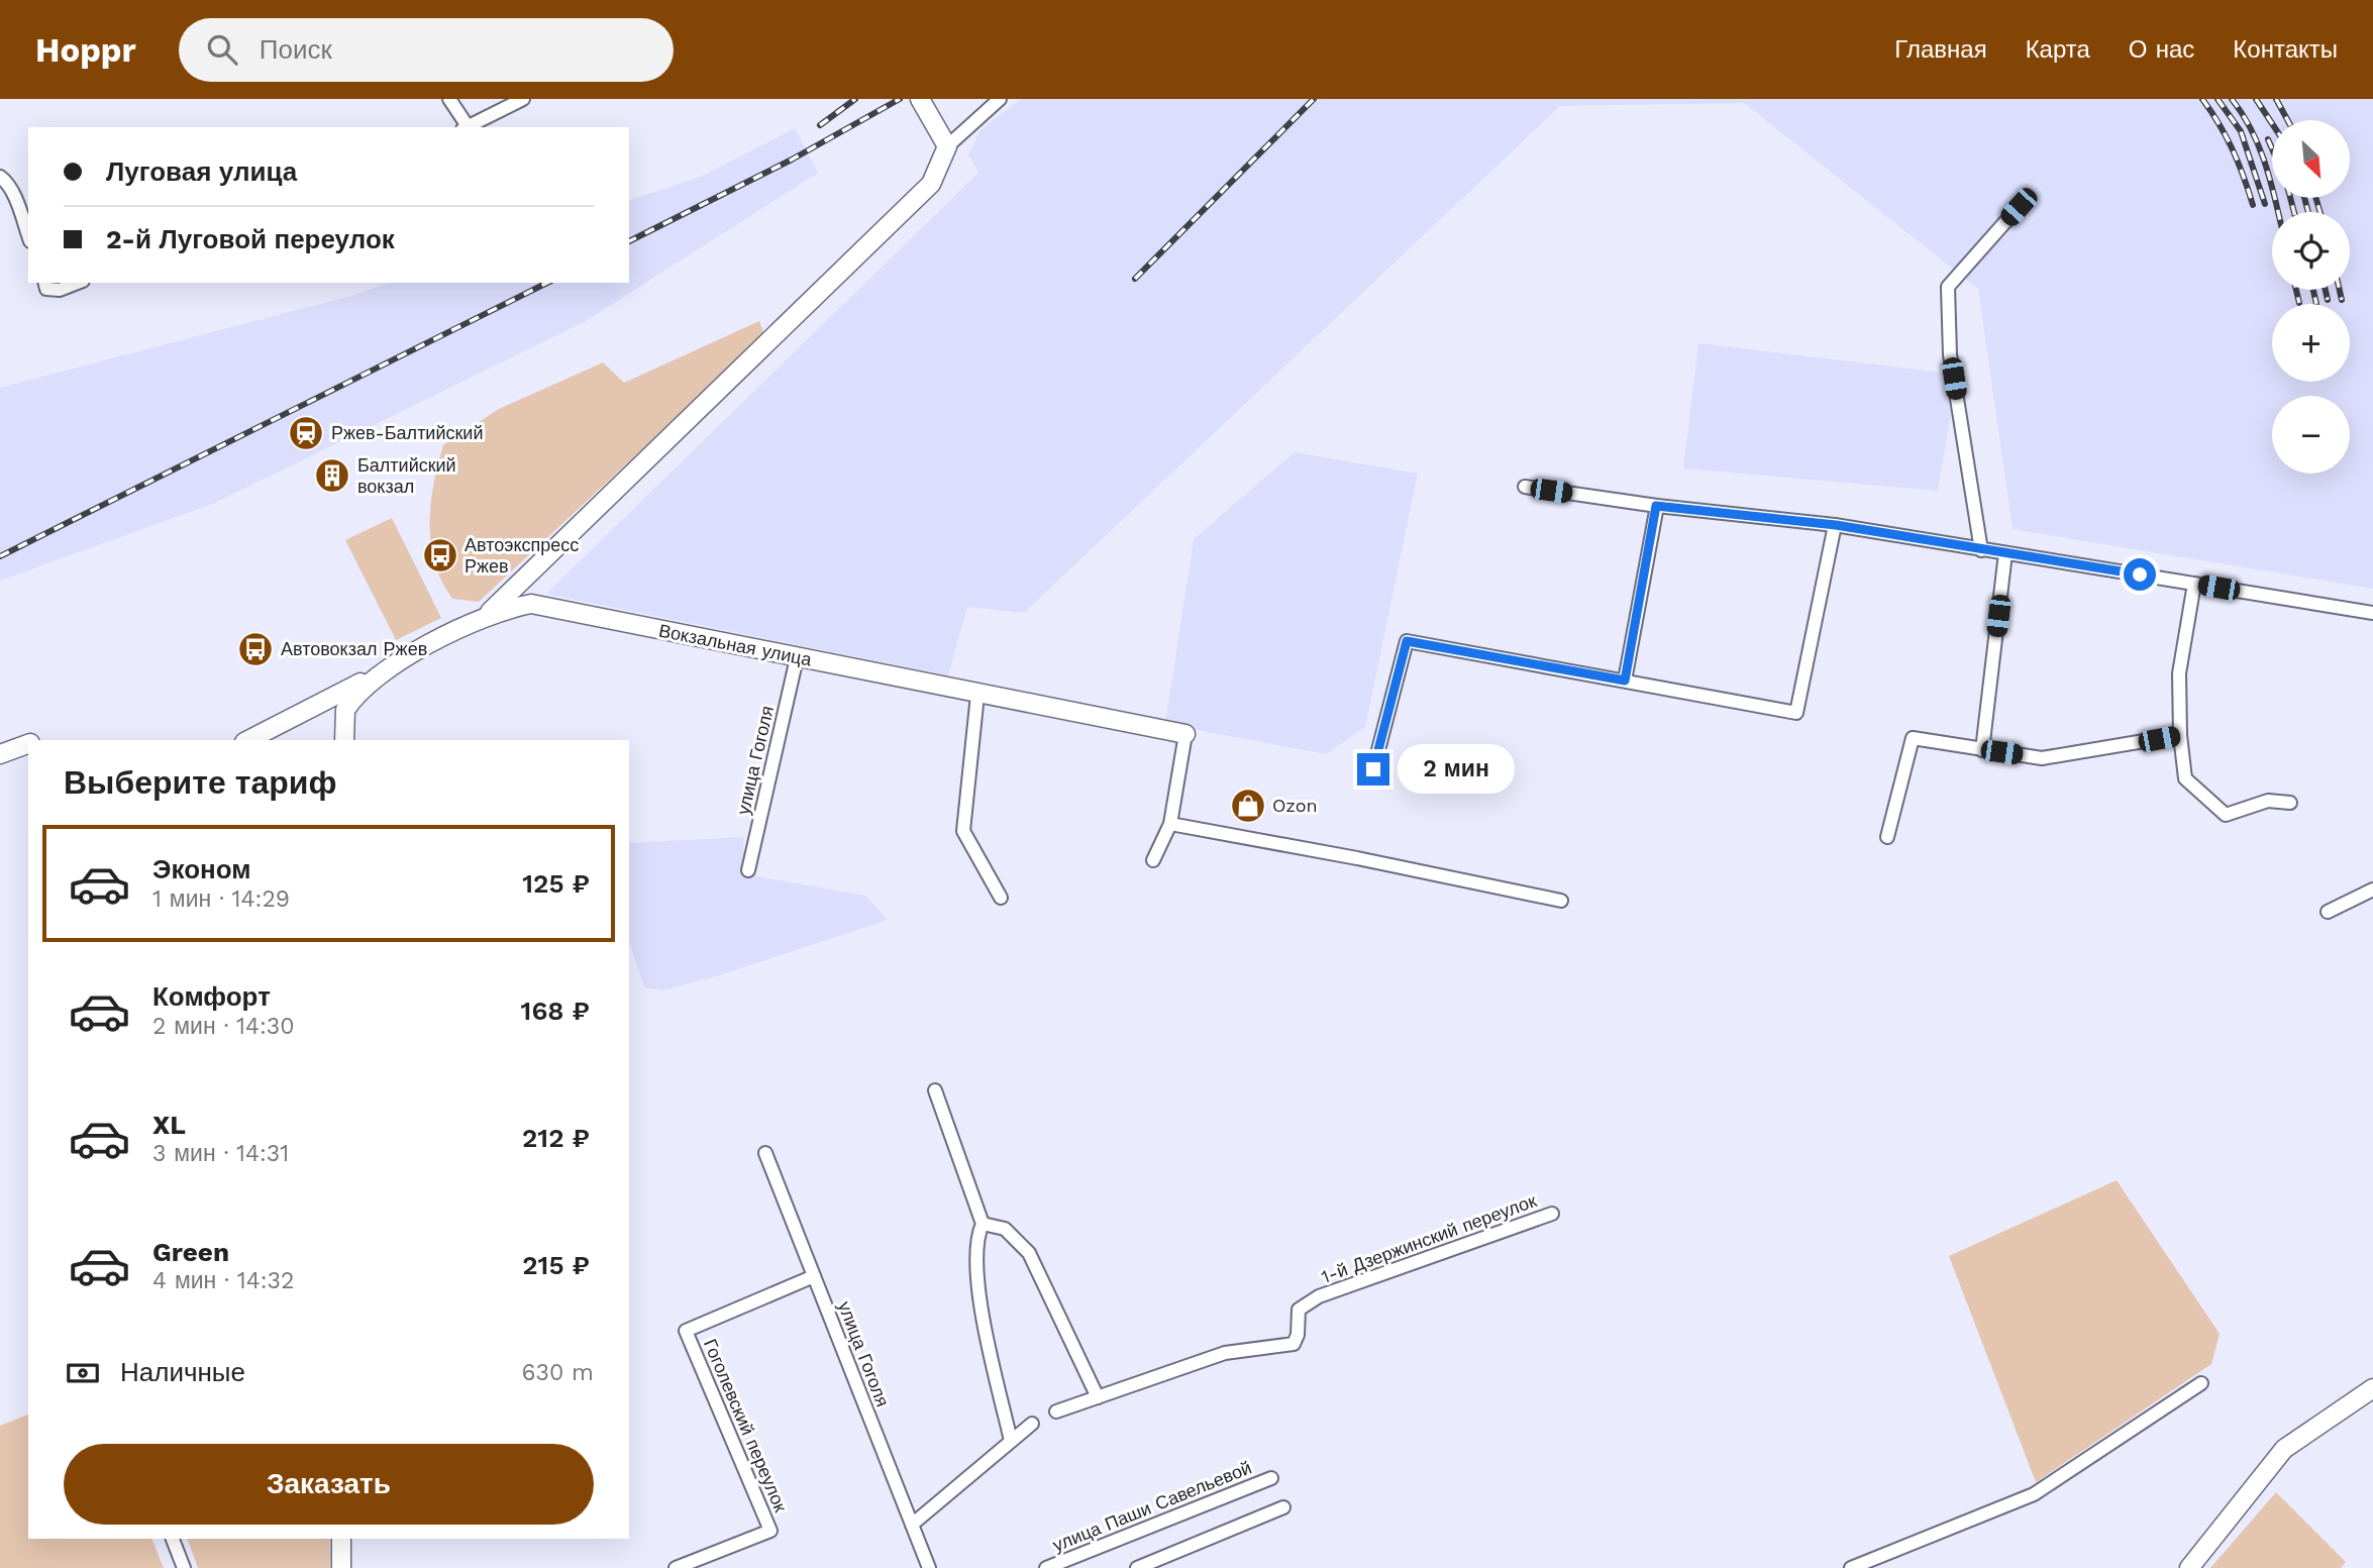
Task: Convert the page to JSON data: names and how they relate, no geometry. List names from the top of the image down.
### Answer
{
  "streets": {
    "street": [
      "Вокзальная улица",
      "улица Гоголя",
      "1-й Дзержинский переулок",
      "Гоголевский переулок",
      "улица Паши Савельевой"
    ]
  },
  "crossings": [
    ["Вокзальная улица", "улица Гоголя"],
    ["улица Гоголя", "Гоголевский переулок"]
  ],
  "places": {
    "station": ["Ржев-Балтийский"],
    "building": ["Балтийский вокзал"],
    "bus stop": ["Автоэкспресс Ржев", "Автовокзал Ржев"],
    "shop": ["Ozon"]
  },
  "north": "bottom right",
  "page": {
    "header": "Hoppr",
    "search": "Поиск",
    "nav": [
      "Главная",
      "Карта",
      "О нас",
      "Контакты"
    ],
    "map_buttons": ["+", "−"],
    "banner": ["Луговая улица", "2-й Луговой переулок"],
    "heading": "Выберите тариф",
    "bubble": "2 мин",
    "list": [
      {
        "name": "Эконом",
        "note": "1 мин · 14:29",
        "value": "125 ₽"
      },
      {
        "name": "Комфорт",
        "note": "2 мин · 14:30",
        "value": "168 ₽"
      },
      {
        "name": "XL",
        "note": "3 мин · 14:31",
        "value": "212 ₽"
      },
      {
        "name": "Green",
        "note": "4 мин · 14:32",
        "value": "215 ₽"
      }
    ],
    "pay": ["Наличные", "630 m"],
    "buttons": "Заказать"
  }
}
